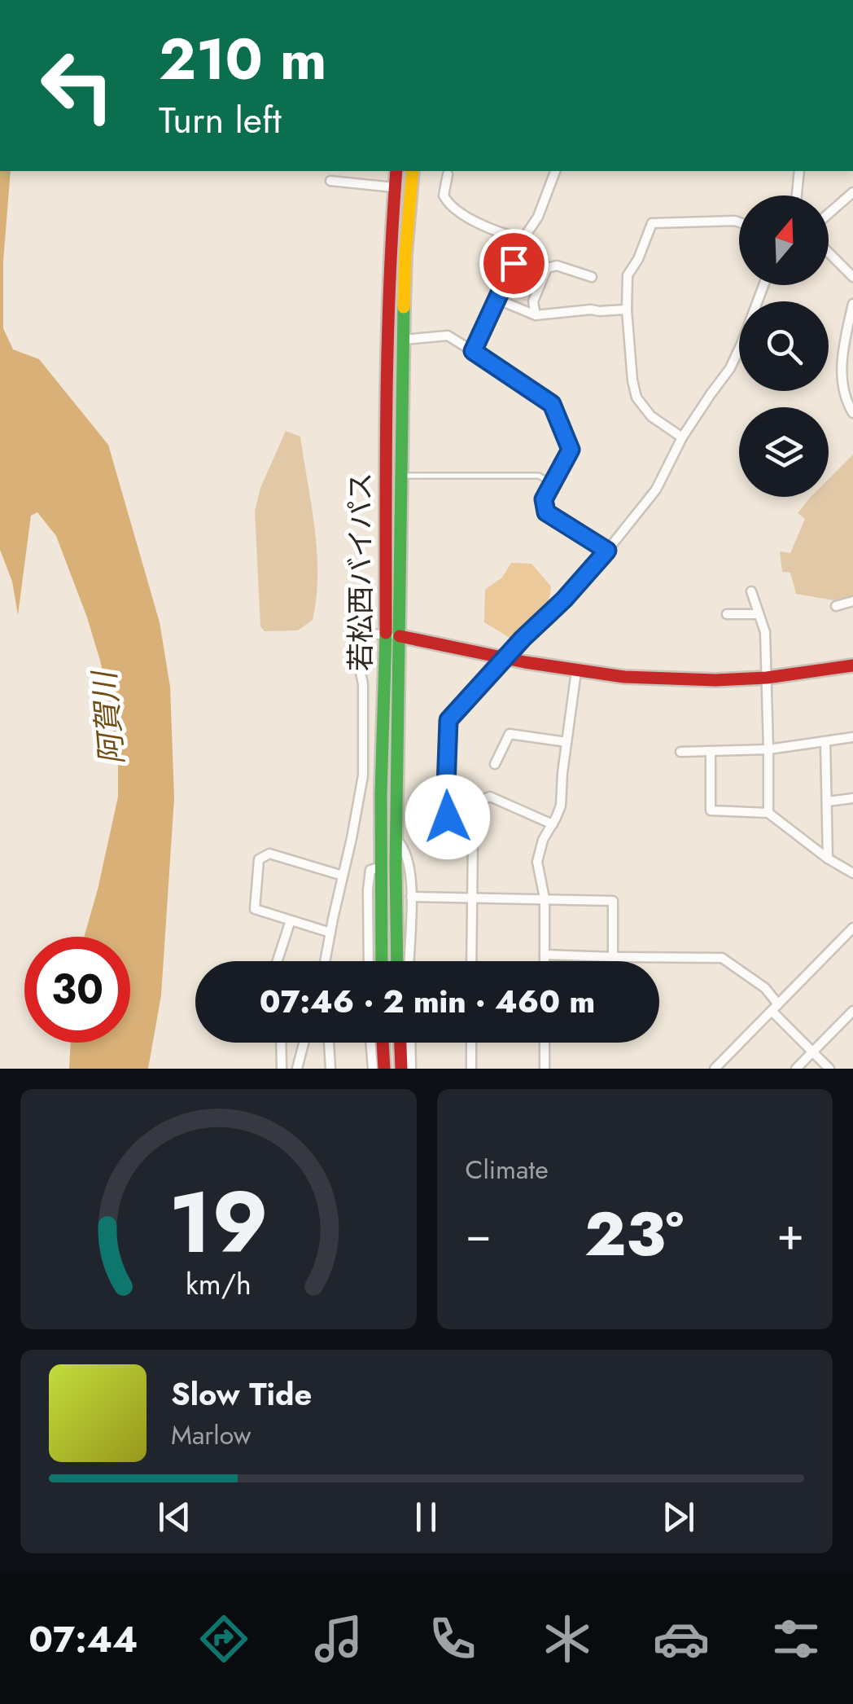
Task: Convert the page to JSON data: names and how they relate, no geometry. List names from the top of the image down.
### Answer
{
  "streets": {
    "main road": ["若松西バイパス"]
  },
  "water": ["阿賀川"],
  "north": "top",
  "page": {
    "turn": ["210 m", "Turn left"],
    "limit": "30",
    "trip": "07:46 · 2 min · 460 m",
    "tile": "Climate",
    "heat": ["−", "23°", "+"],
    "song": ["Slow Tide", "Marlow"],
    "tabs": "07:44",
    "gauge": ["19", "km/h"]
  }
}
